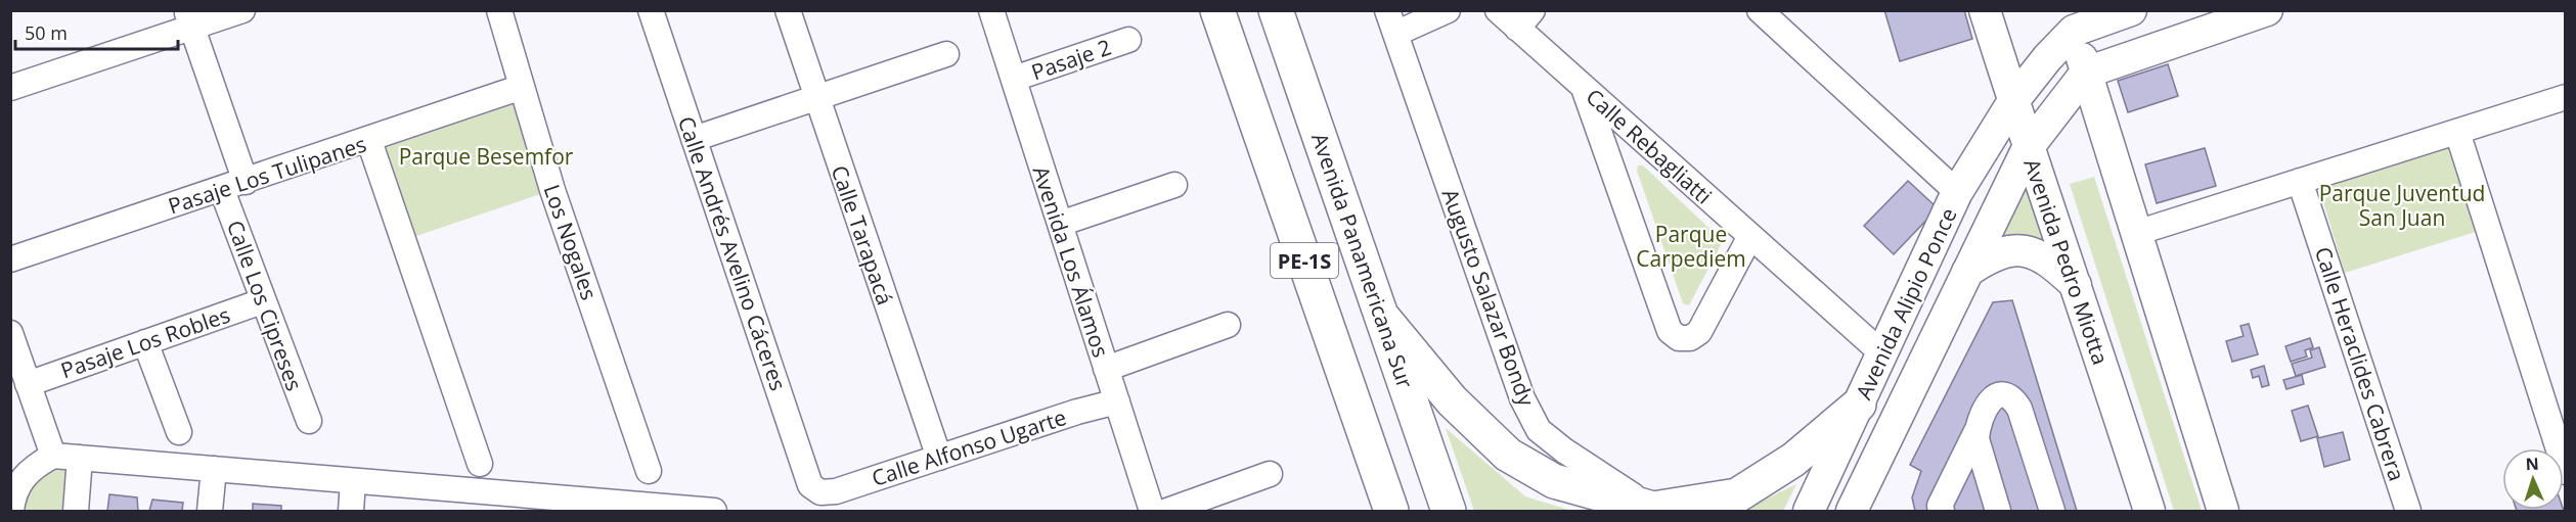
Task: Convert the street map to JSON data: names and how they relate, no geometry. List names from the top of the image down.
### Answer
{
  "streets": {
    "highway": ["PE-1S", "Avenida Panamericana Sur"],
    "main road": ["Avenida Pedro Miotta", "Avenida Alipio Ponce"],
    "street": [
      "Pasaje 2",
      "Calle Rebagliatti",
      "Pasaje Los Tulipanes",
      "Calle Tarapacá",
      "Los Nogales",
      "Calle Andrés Avelino Cáceres",
      "Avenida Los Álamos",
      "Augusto Salazar Bondy",
      "Calle Los Cipreses",
      "Pasaje Los Robles",
      "Calle Heraclides Cabrera",
      "Calle Alfonso Ugarte"
    ]
  },
  "crossings": [
    ["Pasaje 2", "Avenida Los Álamos"],
    ["Calle Rebagliatti", "Avenida Alipio Ponce"],
    ["Pasaje Los Tulipanes", "Los Nogales"],
    ["Pasaje Los Tulipanes", "Calle Los Cipreses"],
    ["Calle Tarapacá", "Calle Alfonso Ugarte"],
    ["Calle Andrés Avelino Cáceres", "Calle Alfonso Ugarte"],
    ["Avenida Los Álamos", "Calle Alfonso Ugarte"],
    ["Avenida Pedro Miotta", "Avenida Alipio Ponce"],
    ["Calle Los Cipreses", "Pasaje Los Robles"]
  ],
  "parks": ["Parque Besemfor", "Parque Juventud San Juan", "Parque Carpediem"],
  "scale_bar": "50 m",
  "north": "top"
}
